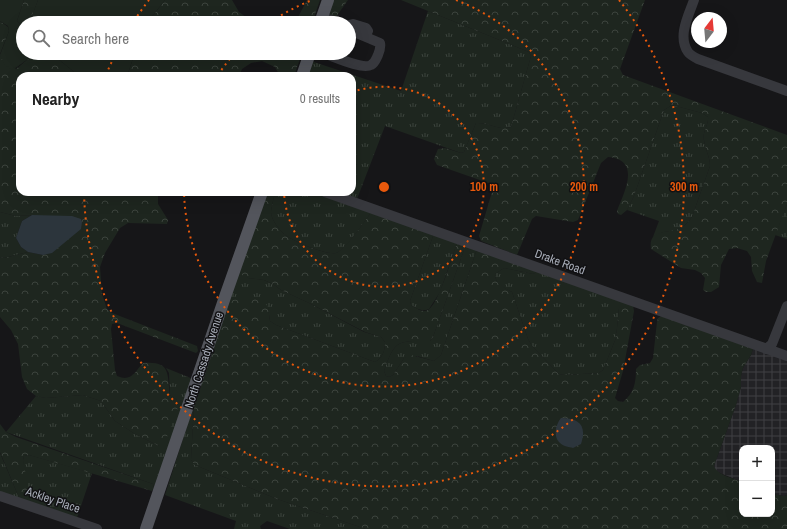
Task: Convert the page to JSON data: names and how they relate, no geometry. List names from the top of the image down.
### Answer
{
  "streets": {
    "main road": ["North Cassady Avenue"],
    "street": ["Drake Road", "Ackley Place"]
  },
  "north": "top",
  "page": {
    "search": "Search here",
    "heading": ["Nearby", "0 results"],
    "map_buttons": ["+", "−"]
  },
  "rings": ["100 m", "200 m", "300 m"]
}
